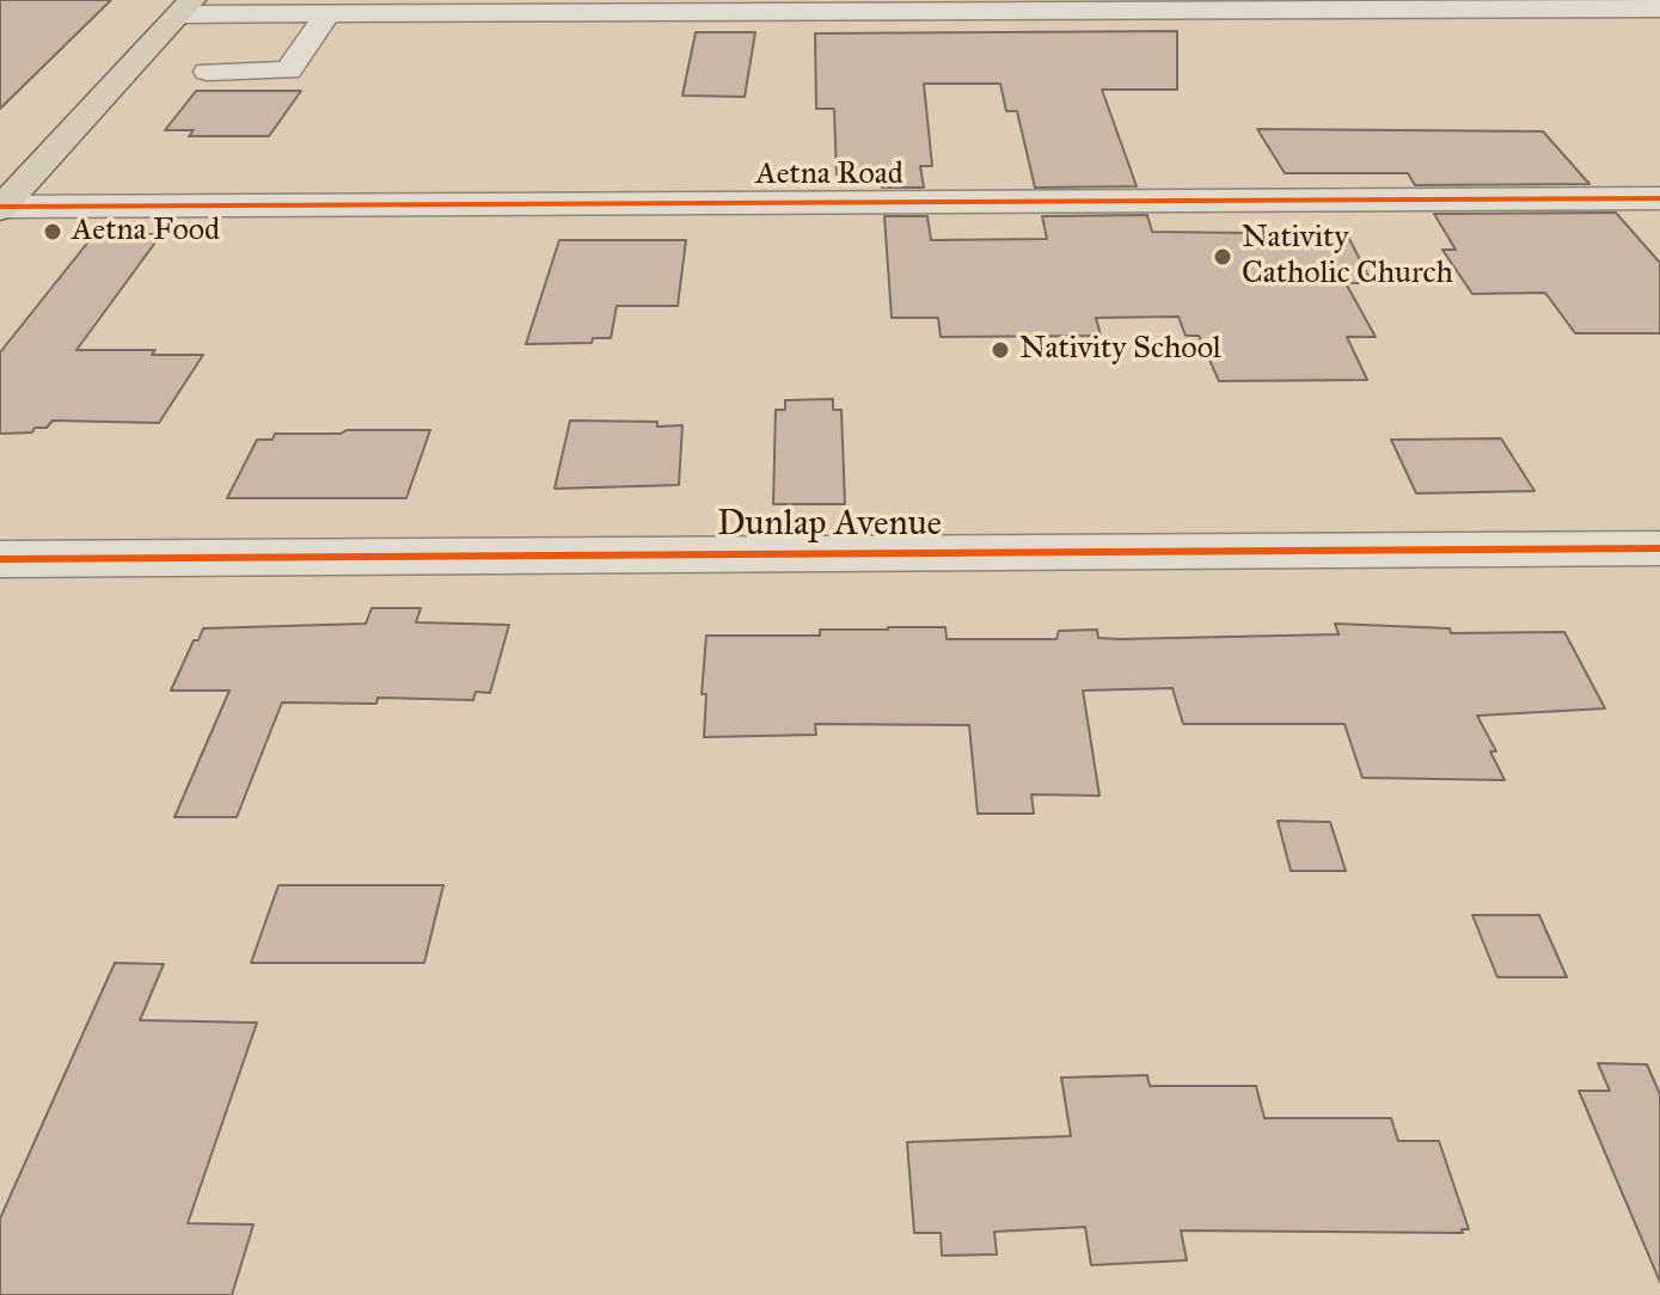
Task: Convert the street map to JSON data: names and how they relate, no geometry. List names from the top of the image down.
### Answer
{
  "streets": {
    "street": ["Aetna Road", "Dunlap Avenue"]
  },
  "places": ["Aetna Food", "Nativity Catholic Church", "Nativity School"]
}
